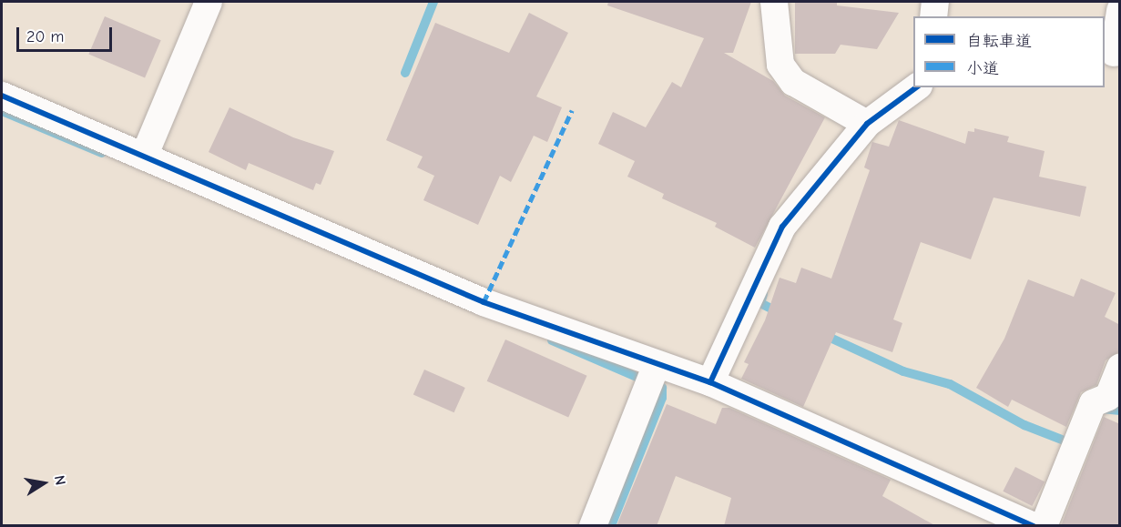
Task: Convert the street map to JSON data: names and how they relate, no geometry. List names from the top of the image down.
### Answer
{
  "legend": ["自転車道", "小道"],
  "scale_bar": "20 m",
  "north": "right"
}
